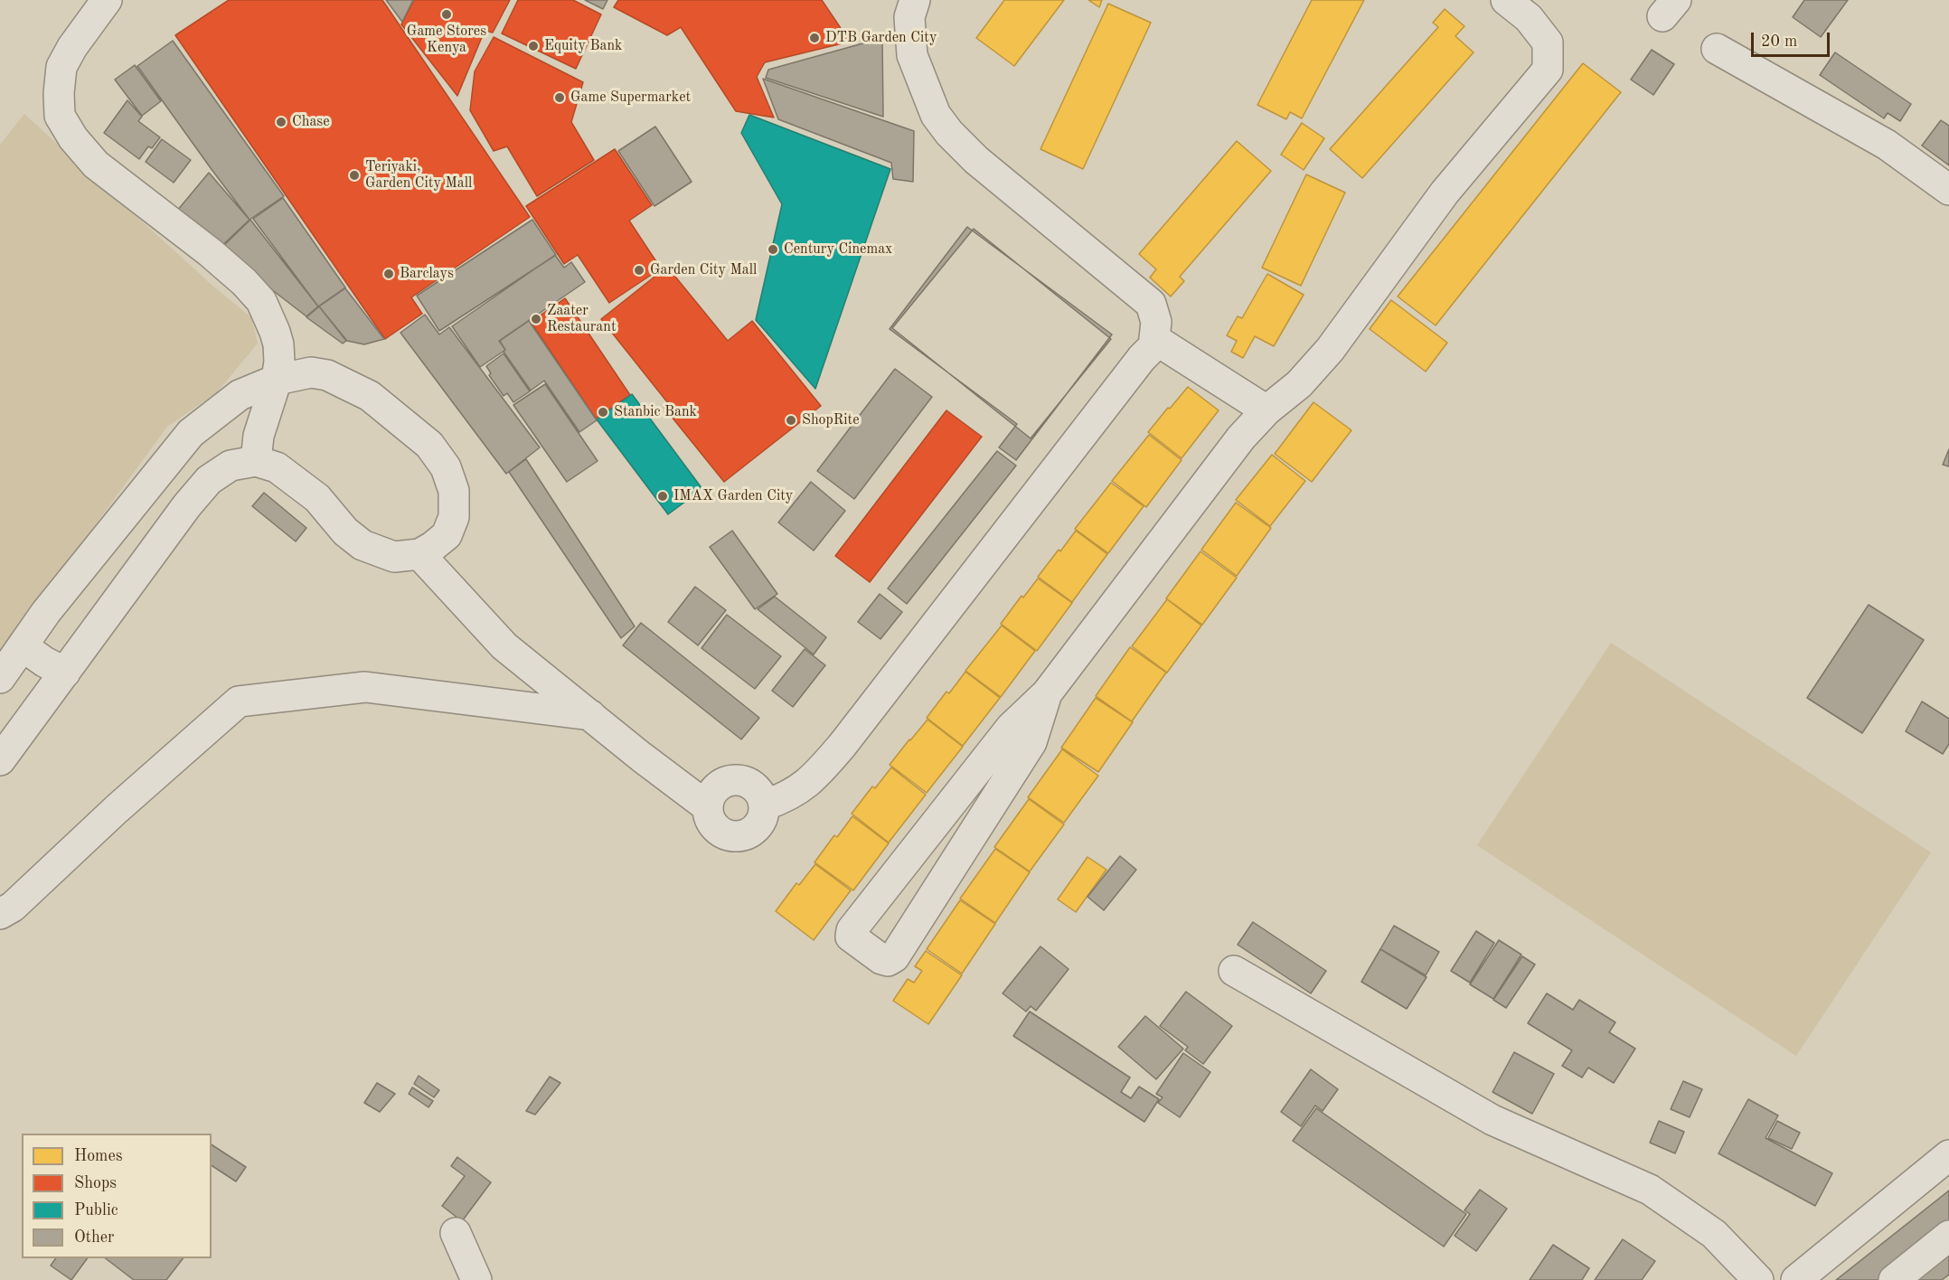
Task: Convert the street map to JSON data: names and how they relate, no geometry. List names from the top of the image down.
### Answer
{
  "places": [
    "Game Stores Kenya",
    "DTB Garden City",
    "Equity Bank",
    "Game Supermarket",
    "Chase",
    "Teriyaki, Garden City Mall",
    "Century Cinemax",
    "Garden City Mall",
    "Barclays",
    "Zaater Restaurant",
    "Stanbic Bank",
    "ShopRite",
    "IMAX Garden City"
  ],
  "legend": [
    "Homes",
    "Shops",
    "Public",
    "Other"
  ],
  "scale_bar": "20 m"
}
